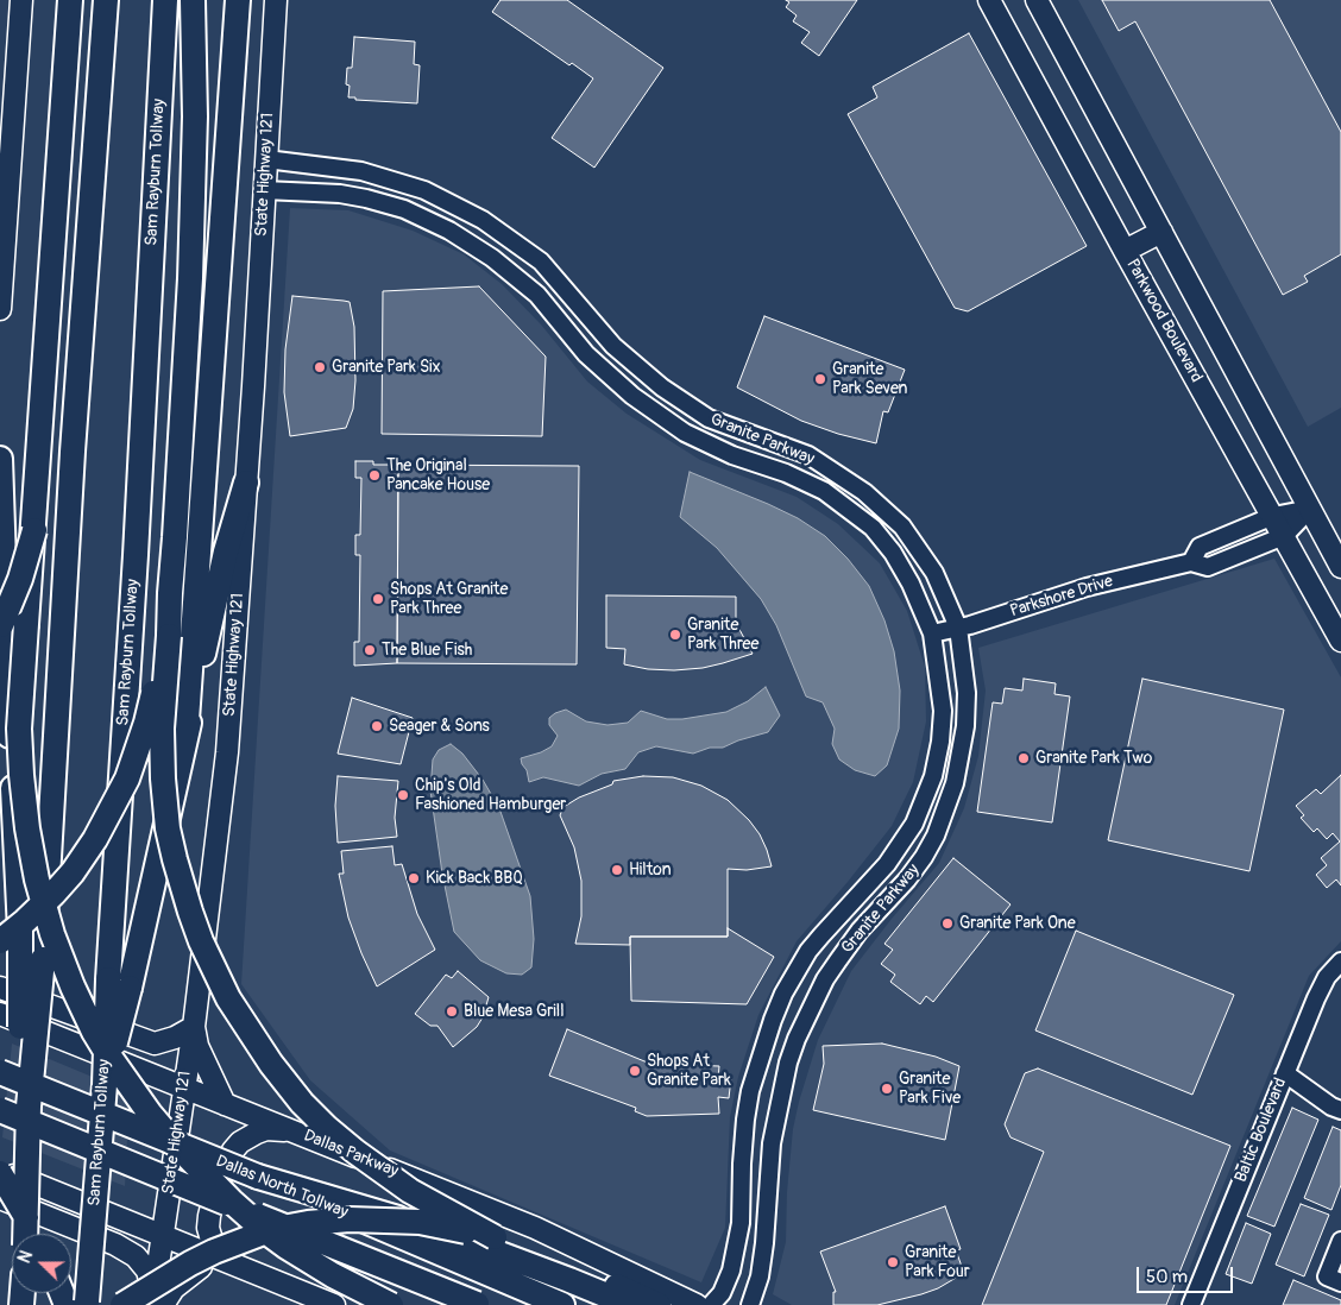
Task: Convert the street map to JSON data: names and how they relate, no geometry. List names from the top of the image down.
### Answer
{
  "streets": {
    "highway": ["Sam Rayburn Tollway", "Dallas North Tollway"],
    "main road": ["State Highway 121", "Parkwood Boulevard", "Dallas Parkway"],
    "street": ["Granite Parkway", "Parkshore Drive", "Baltic Boulevard"]
  },
  "crossings": [
    ["State Highway 121", "Granite Parkway"],
    ["State Highway 121", "Dallas Parkway"],
    ["Parkwood Boulevard", "Parkshore Drive"],
    ["Granite Parkway", "Parkshore Drive"]
  ],
  "places": [
    "Granite Park Six",
    "Granite Park Seven",
    "The Original Pancake House",
    "Shops At Granite Park Three",
    "Granite Park Three",
    "The Blue Fish",
    "Seager & Sons",
    "Granite Park Two",
    "Chip's Old Fashioned Hamburger",
    "Hilton",
    "Kick Back BBQ",
    "Granite Park One",
    "Blue Mesa Grill",
    "Shops At Granite Park",
    "Granite Park Five",
    "Granite Park Four"
  ],
  "scale_bar": "50 m",
  "north": "left"
}
